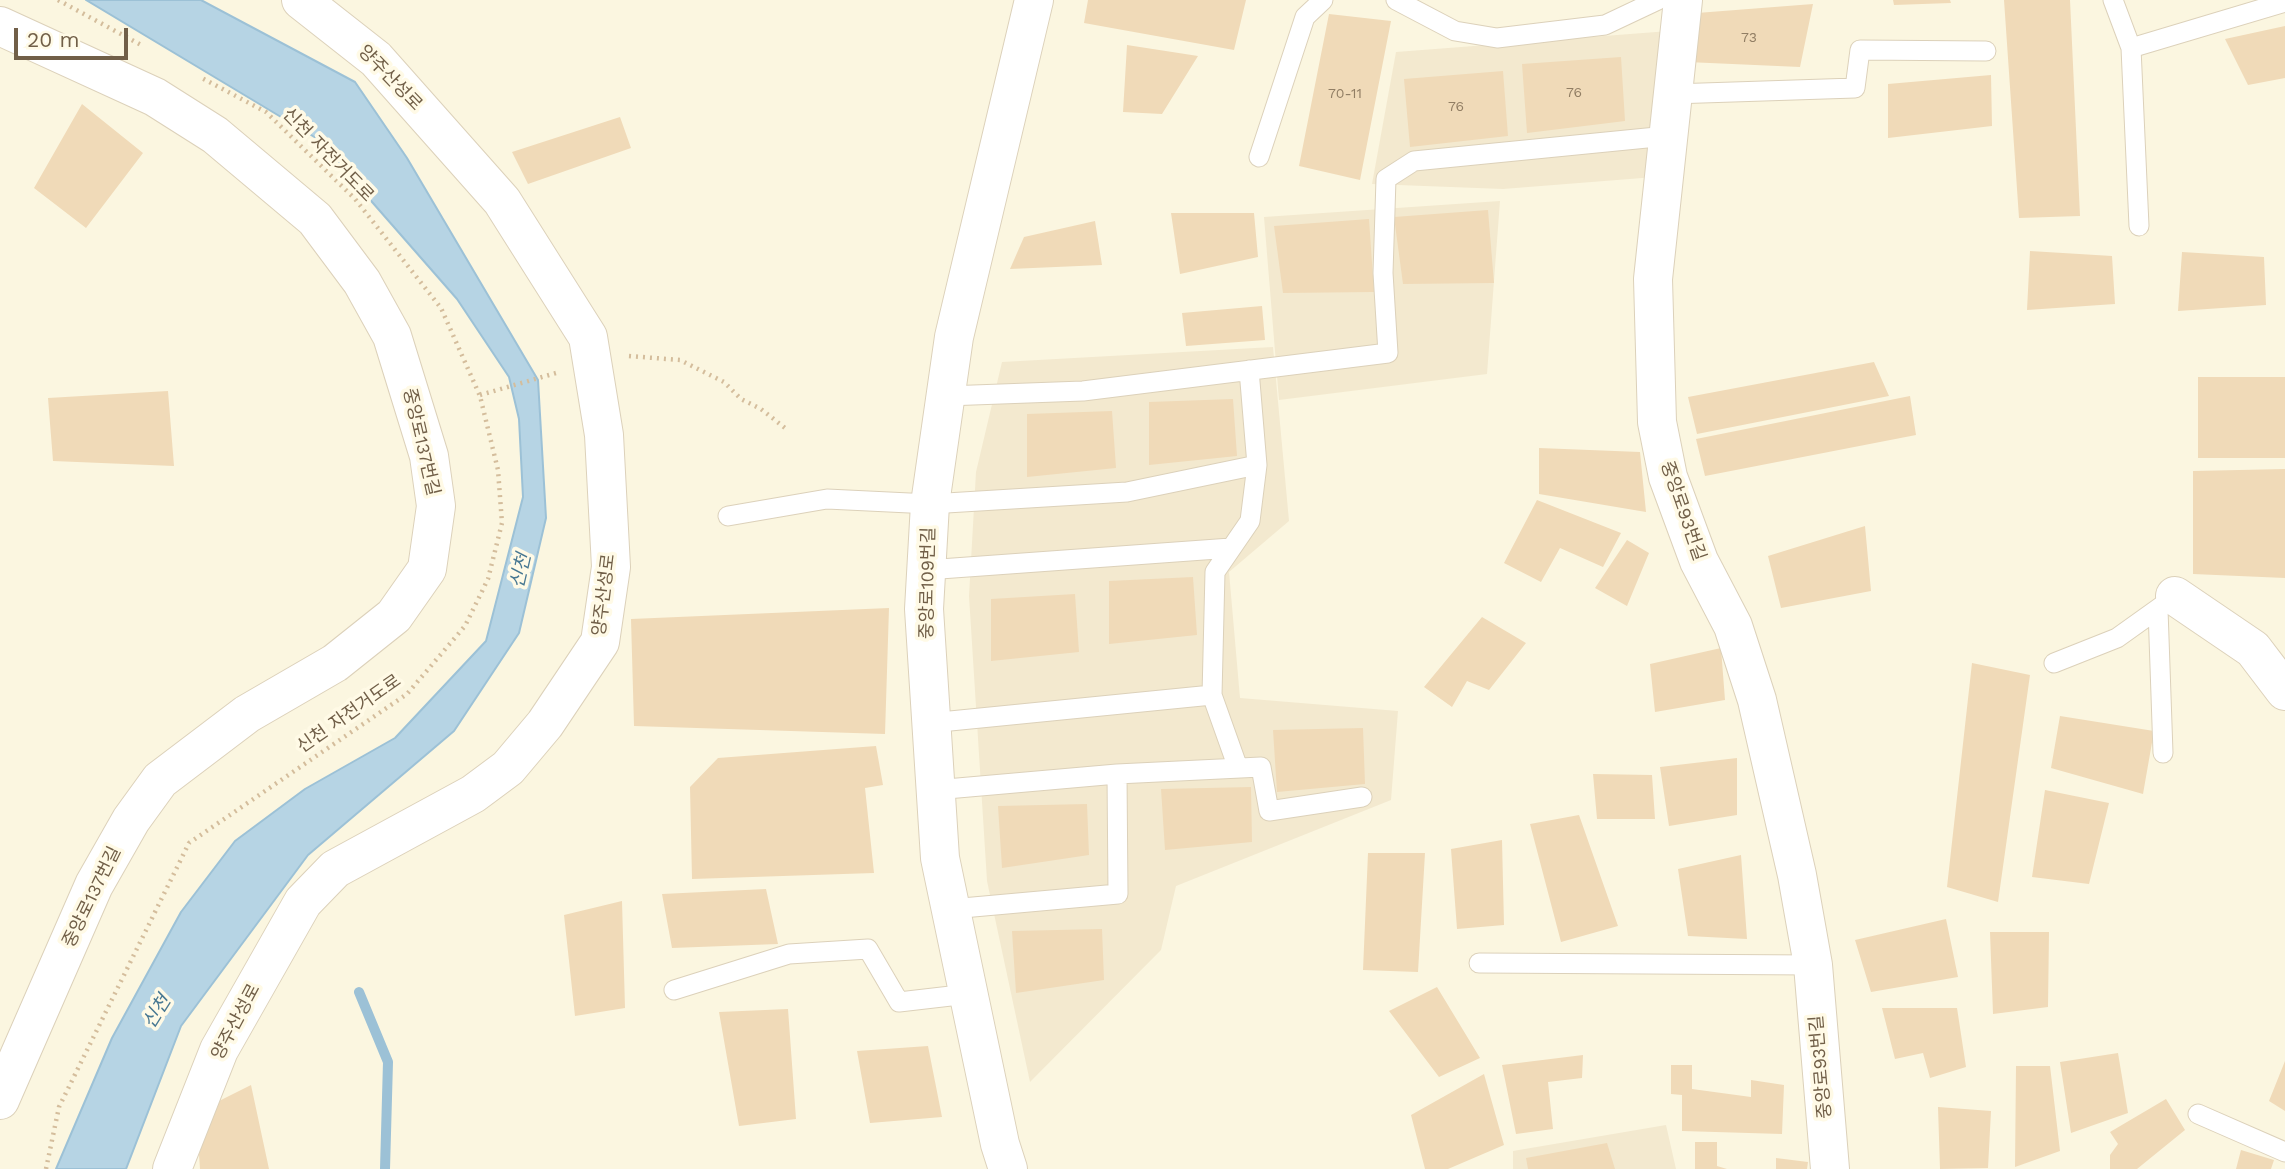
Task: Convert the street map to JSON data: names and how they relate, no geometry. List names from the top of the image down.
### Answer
{
  "streets": {
    "street": [
      "양주산성로",
      "중앙로137번길",
      "중앙로93번길",
      "중앙로109번길"
    ],
    "path": ["신천 자전거도로"]
  },
  "water": ["신천"],
  "house_numbers": [
    "73",
    "76",
    "70-11",
    "76"
  ],
  "scale_bar": "20 m"
}
